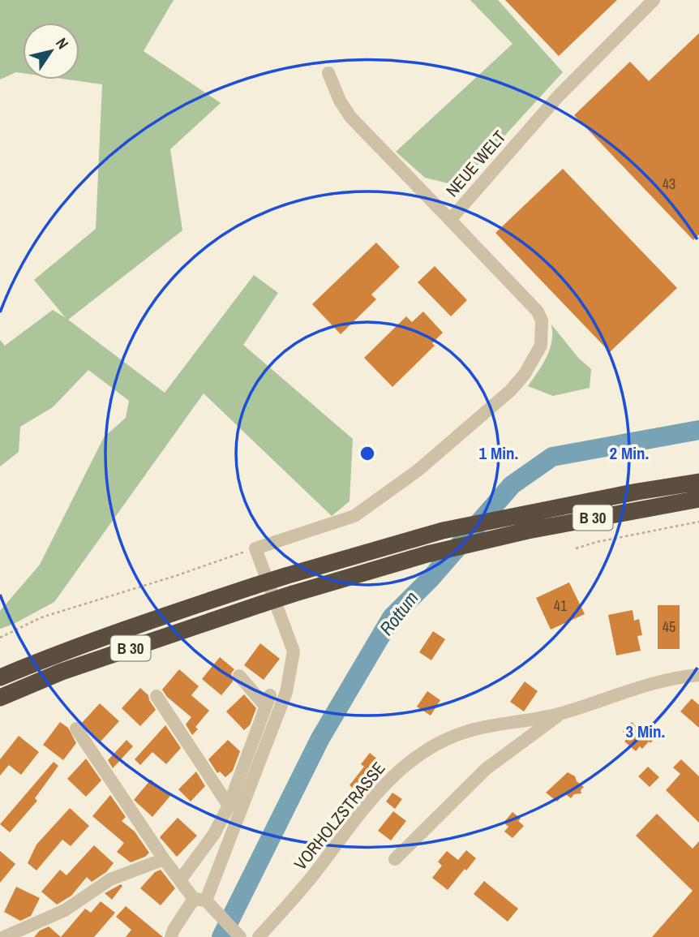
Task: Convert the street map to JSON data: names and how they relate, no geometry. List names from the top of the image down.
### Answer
{
  "streets": {
    "highway": ["B 30"],
    "street": ["NEUE WELT", "VORHOLZSTRASSE"]
  },
  "water": ["Rottum"],
  "house_numbers": ["43", "41", "45"],
  "north": "top right",
  "rings": ["1 Min.", "2 Min.", "3 Min."]
}
